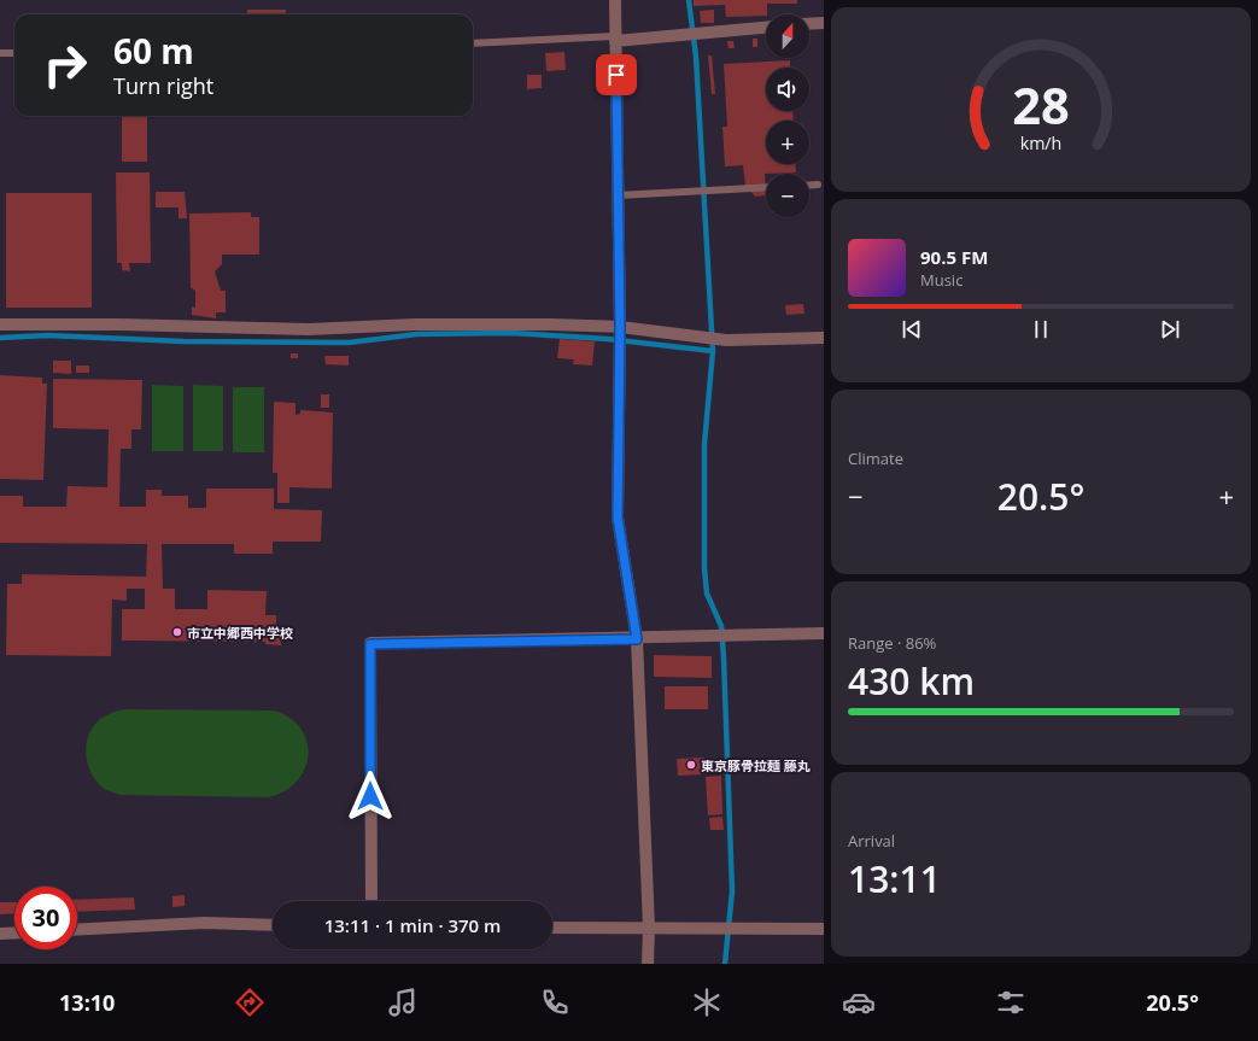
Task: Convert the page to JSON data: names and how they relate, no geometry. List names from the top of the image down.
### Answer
{
  "places": ["市立中郷西中学校", "東京豚骨拉麺 藤丸"],
  "north": "top",
  "page": {
    "map_buttons": ["+", "−"],
    "turn": ["60 m", "Turn right"],
    "song": ["90.5 FM", "Music"],
    "tile": [
      "Climate",
      ["Range · 86%", "430 km"],
      ["Arrival", "13:11"]
    ],
    "heat": ["−", "20.5°", "+"],
    "limit": "30",
    "trip": "13:11 · 1 min · 370 m",
    "tabs": ["13:10", "20.5°"],
    "gauge": ["28", "km/h"]
  }
}
